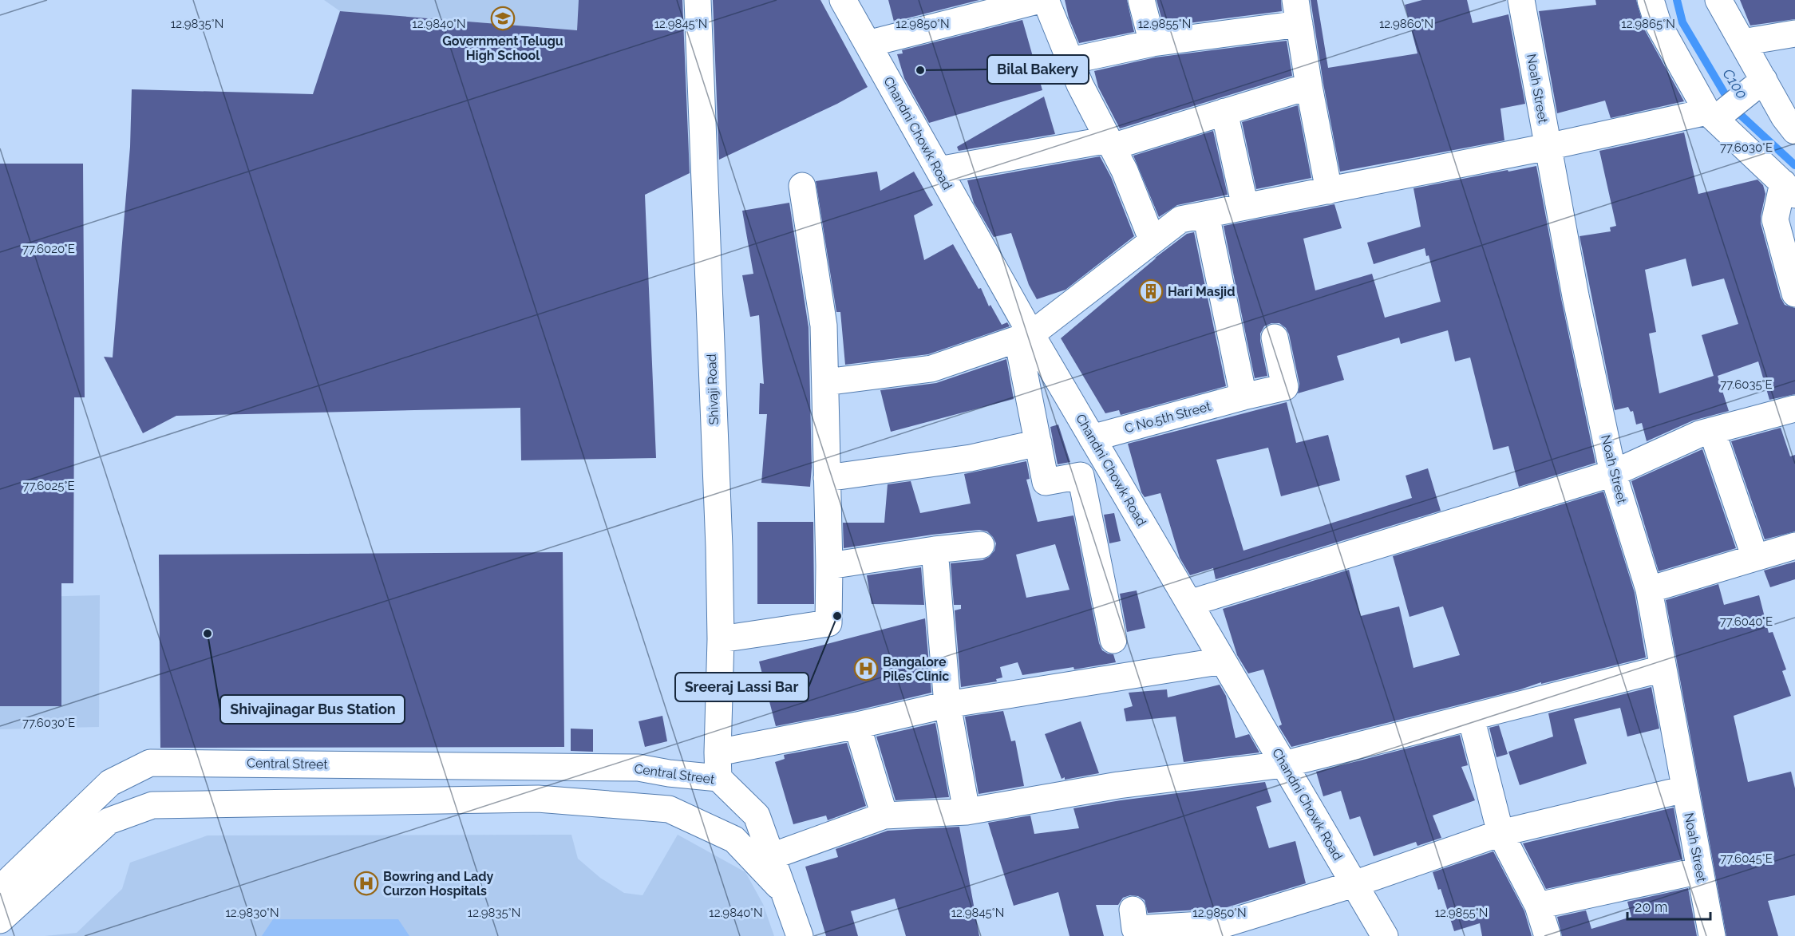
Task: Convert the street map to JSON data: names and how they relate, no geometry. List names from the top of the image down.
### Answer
{
  "streets": {
    "street": [
      "Noah Street",
      "Chandni Chowk Road",
      "Shivaji Road",
      "C No.5th Street",
      "Central Street"
    ]
  },
  "crossings": [
    ["Chandni Chowk Road", "C No.5th Street"],
    ["Shivaji Road", "Central Street"]
  ],
  "water": ["C100"],
  "places": {
    "school or university": ["Government Telugu High School"],
    "other": ["Bilal Bakery", "Sreeraj Lassi Bar", "Shivajinagar Bus Station"],
    "building": ["Hari Masjid"],
    "hospital": ["Bangalore Piles Clinic", "Bowring and Lady Curzon Hospitals"]
  },
  "scale_bar": "20 m",
  "coordinates": [
    "12.9835°N",
    "12.9840°N",
    "12.9845°N",
    "12.9850°N",
    "12.9855°N",
    "12.9860°N",
    "12.9865°N",
    "77.6030°E",
    "77.6020°E",
    "77.6035°E",
    "77.6025°E",
    "77.6040°E",
    "77.6045°E",
    "12.9830°N"
  ]
}
